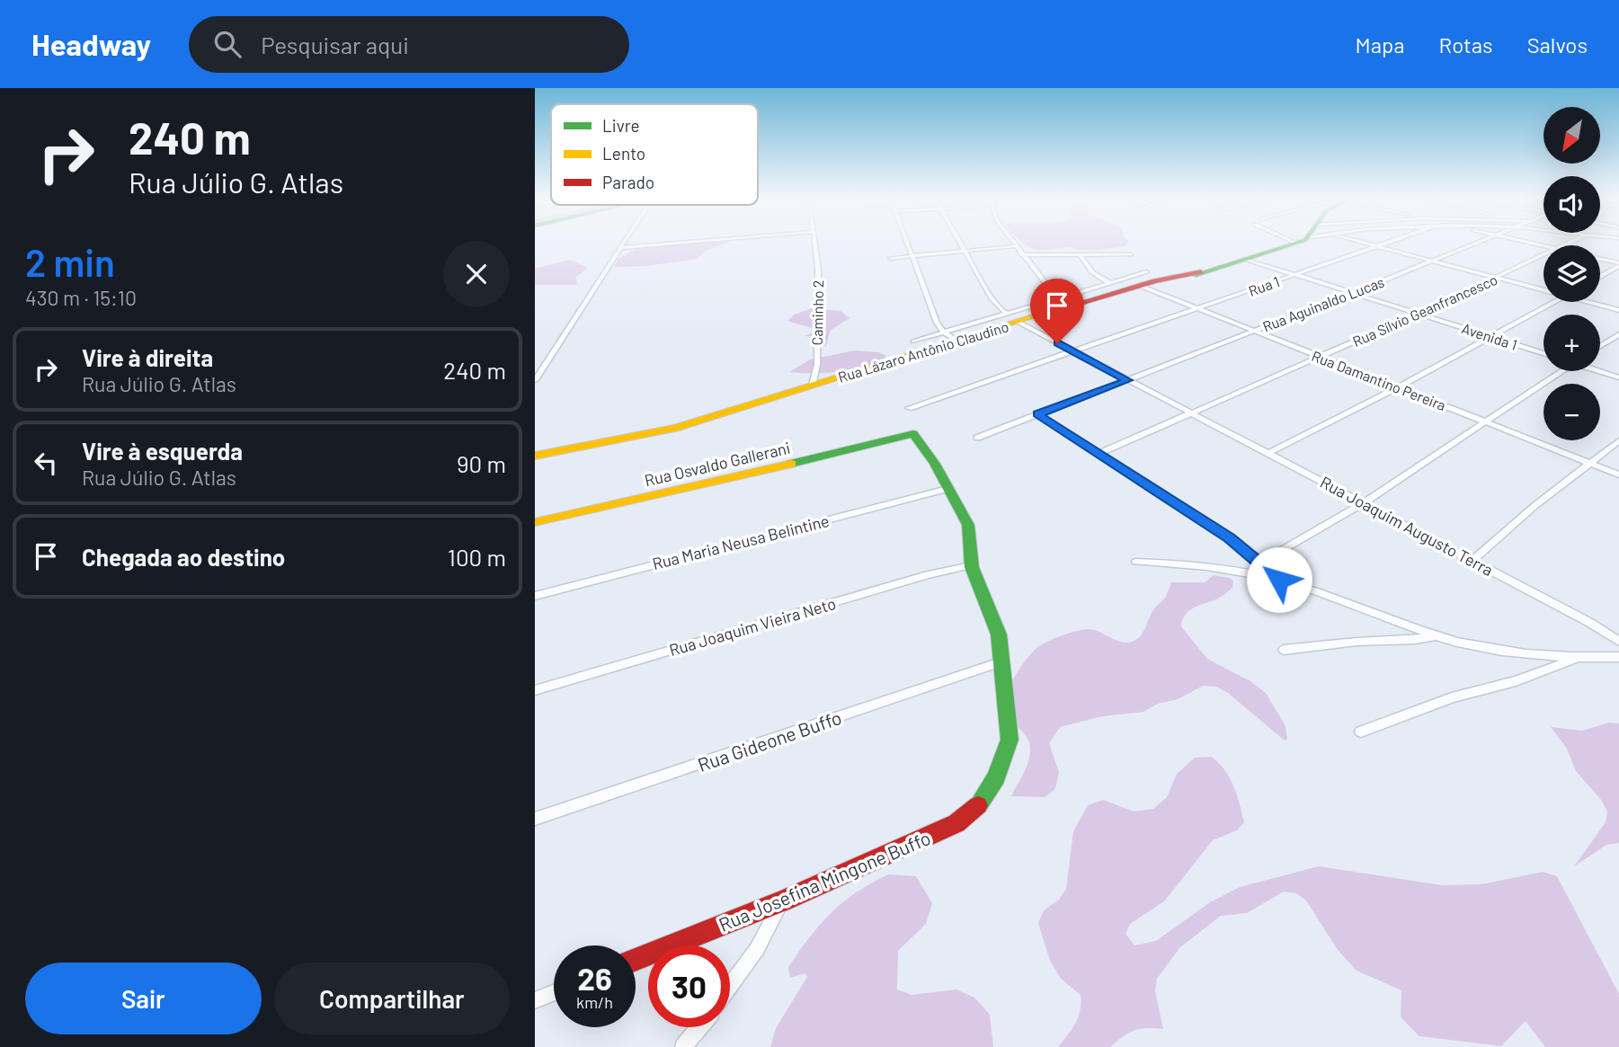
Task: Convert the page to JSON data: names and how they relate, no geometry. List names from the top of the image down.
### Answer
{
  "streets": {
    "main road": ["Rua Lázaro Antônio Claudino", "Rua Osvaldo Gallerani", "Rua Josefina Mingone Buffo"],
    "street": [
      "Rua 1",
      "Rua Aguinaldo Lucas",
      "Rua Sílvio Geanfrancesco",
      "Caminho 2",
      "Avenida 1",
      "Rua Damantino Pereira",
      "Rua Joaquim Augusto Terra",
      "Rua Maria Neusa Belintine",
      "Rua Joaquim Vieira Neto",
      "Rua Gideone Buffo"
    ]
  },
  "crossings": [
    ["Rua 1", "Avenida 1"],
    ["Rua 1", "Rua Damantino Pereira"],
    ["Rua 1", "Rua Joaquim Augusto Terra"],
    ["Rua Aguinaldo Lucas", "Avenida 1"],
    ["Rua Aguinaldo Lucas", "Rua Damantino Pereira"],
    ["Rua Aguinaldo Lucas", "Rua Joaquim Augusto Terra"],
    ["Rua Sílvio Geanfrancesco", "Avenida 1"],
    ["Rua Sílvio Geanfrancesco", "Rua Damantino Pereira"],
    ["Rua Sílvio Geanfrancesco", "Rua Joaquim Augusto Terra"],
    ["Caminho 2", "Rua Lázaro Antônio Claudino"],
    ["Avenida 1", "Rua Lázaro Antônio Claudino"],
    ["Rua Lázaro Antônio Claudino", "Rua Damantino Pereira"],
    ["Rua Lázaro Antônio Claudino", "Rua Joaquim Augusto Terra"],
    ["Rua Osvaldo Gallerani", "Rua Maria Neusa Belintine"],
    ["Rua Joaquim Vieira Neto", "Rua Josefina Mingone Buffo"],
    ["Rua Gideone Buffo", "Rua Josefina Mingone Buffo"]
  ],
  "legend": ["Livre", "Lento", "Parado"],
  "north": "bottom left",
  "page": {
    "header": "Headway",
    "search": "Pesquisar aqui",
    "nav": ["Mapa", "Rotas", "Salvos"],
    "turn": ["240 m", "Rua Júlio G. Atlas"],
    "map_buttons": ["+", "−"],
    "heading": ["2 min", "430 m · 15:10"],
    "list": [
      {
        "name": "Vire à direita",
        "note": "Rua Júlio G. Atlas",
        "value": "240 m"
      },
      {
        "name": "Vire à esquerda",
        "note": "Rua Júlio G. Atlas",
        "value": "90 m"
      },
      {
        "name": "Chegada ao destino",
        "value": "100 m"
      }
    ],
    "speed": "26 km/h",
    "limit": "30",
    "buttons": ["Sair", "Compartilhar"]
  }
}
